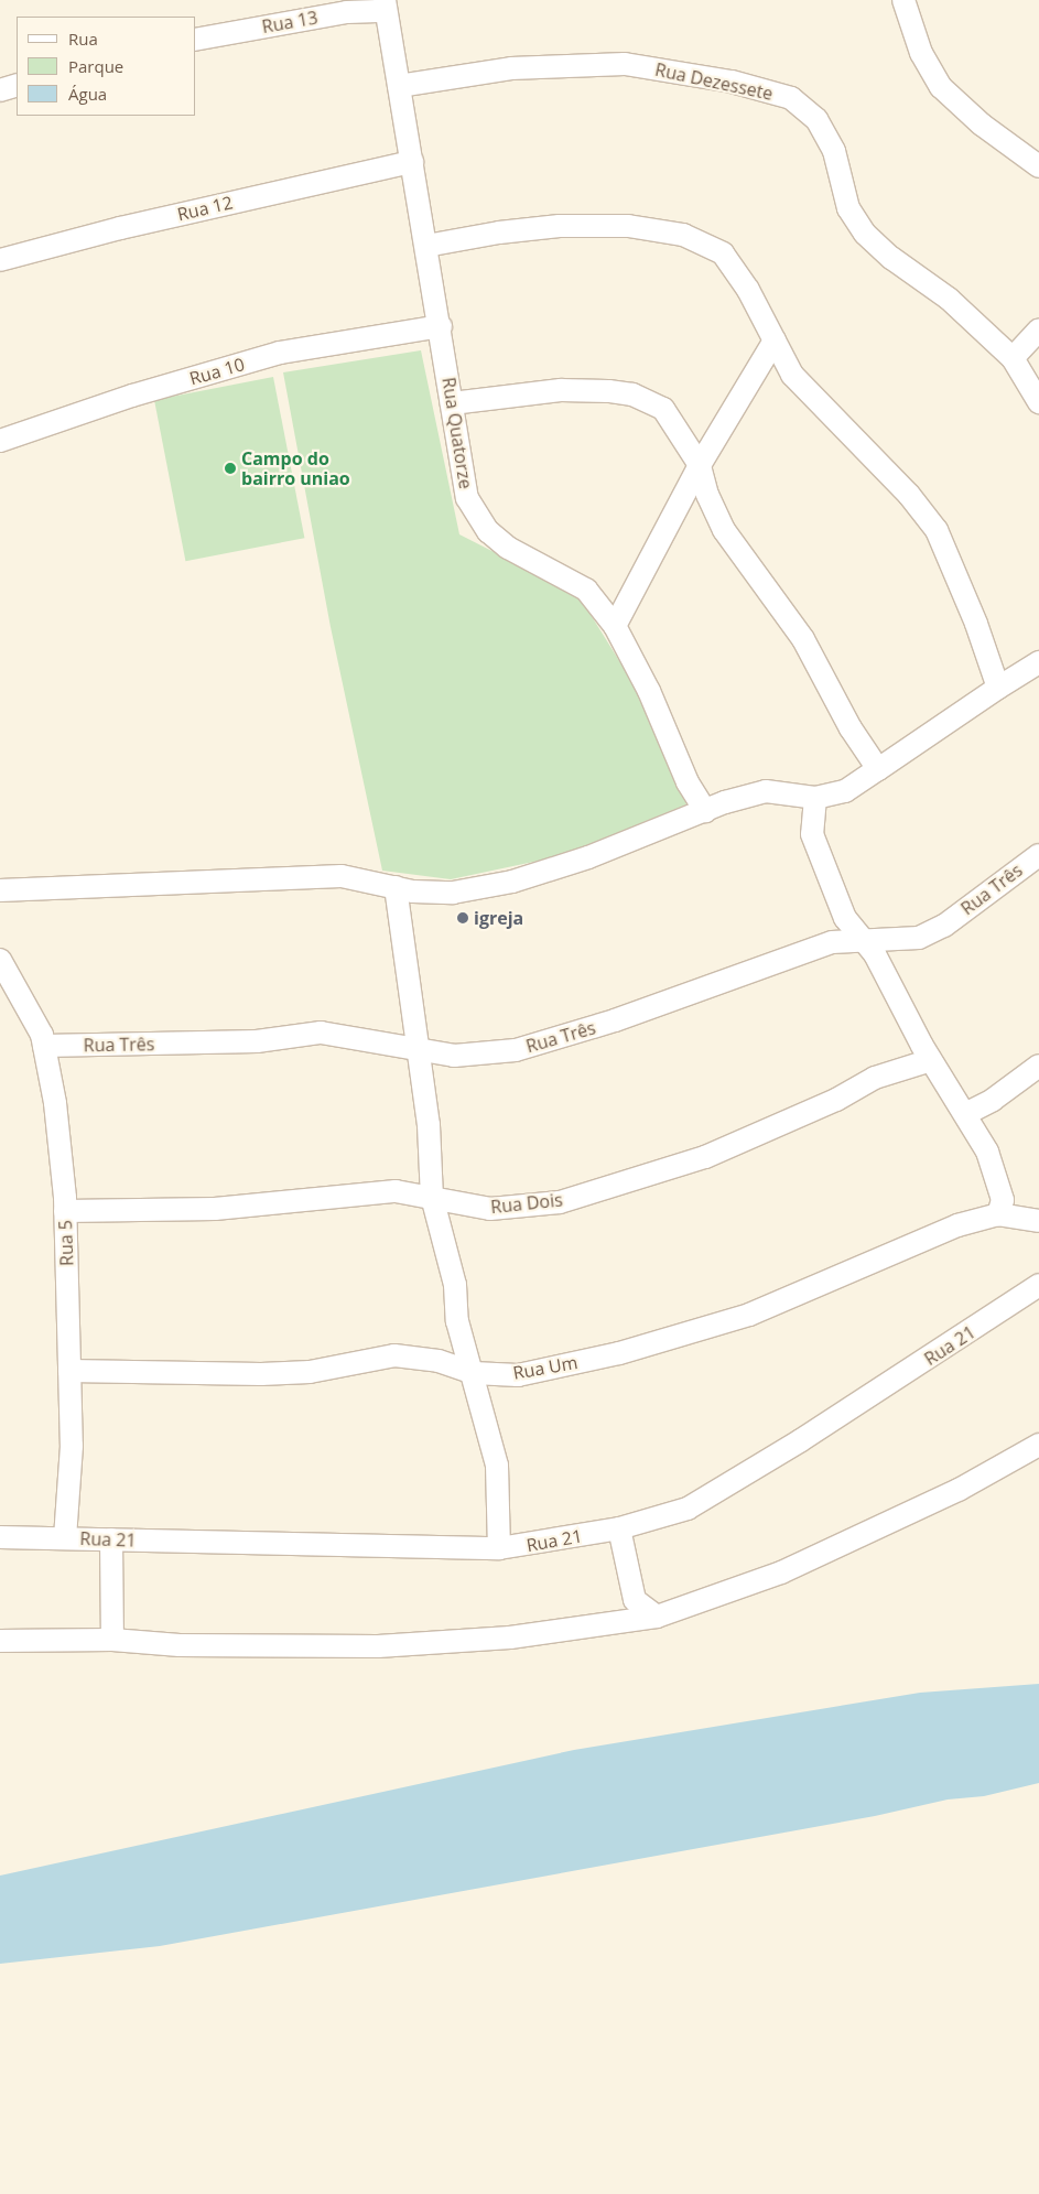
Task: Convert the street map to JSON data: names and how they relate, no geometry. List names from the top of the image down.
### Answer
{
  "streets": {
    "street": [
      "Rua 13",
      "Rua Dezessete",
      "Rua 12",
      "Rua 10",
      "Rua Quatorze",
      "Rua Três",
      "Rua Dois",
      "Rua 5",
      "Rua 21",
      "Rua Um"
    ]
  },
  "crossings": [
    ["Rua 13", "Rua Quatorze"],
    ["Rua Dezessete", "Rua Quatorze"],
    ["Rua 12", "Rua Quatorze"],
    ["Rua 10", "Rua Quatorze"],
    ["Rua Três", "Rua 5"],
    ["Rua Dois", "Rua 5"],
    ["Rua 5", "Rua 21"],
    ["Rua 5", "Rua Um"]
  ],
  "places": ["Campo do bairro uniao", "igreja"],
  "legend": ["Rua", "Parque", "Água"]
}
